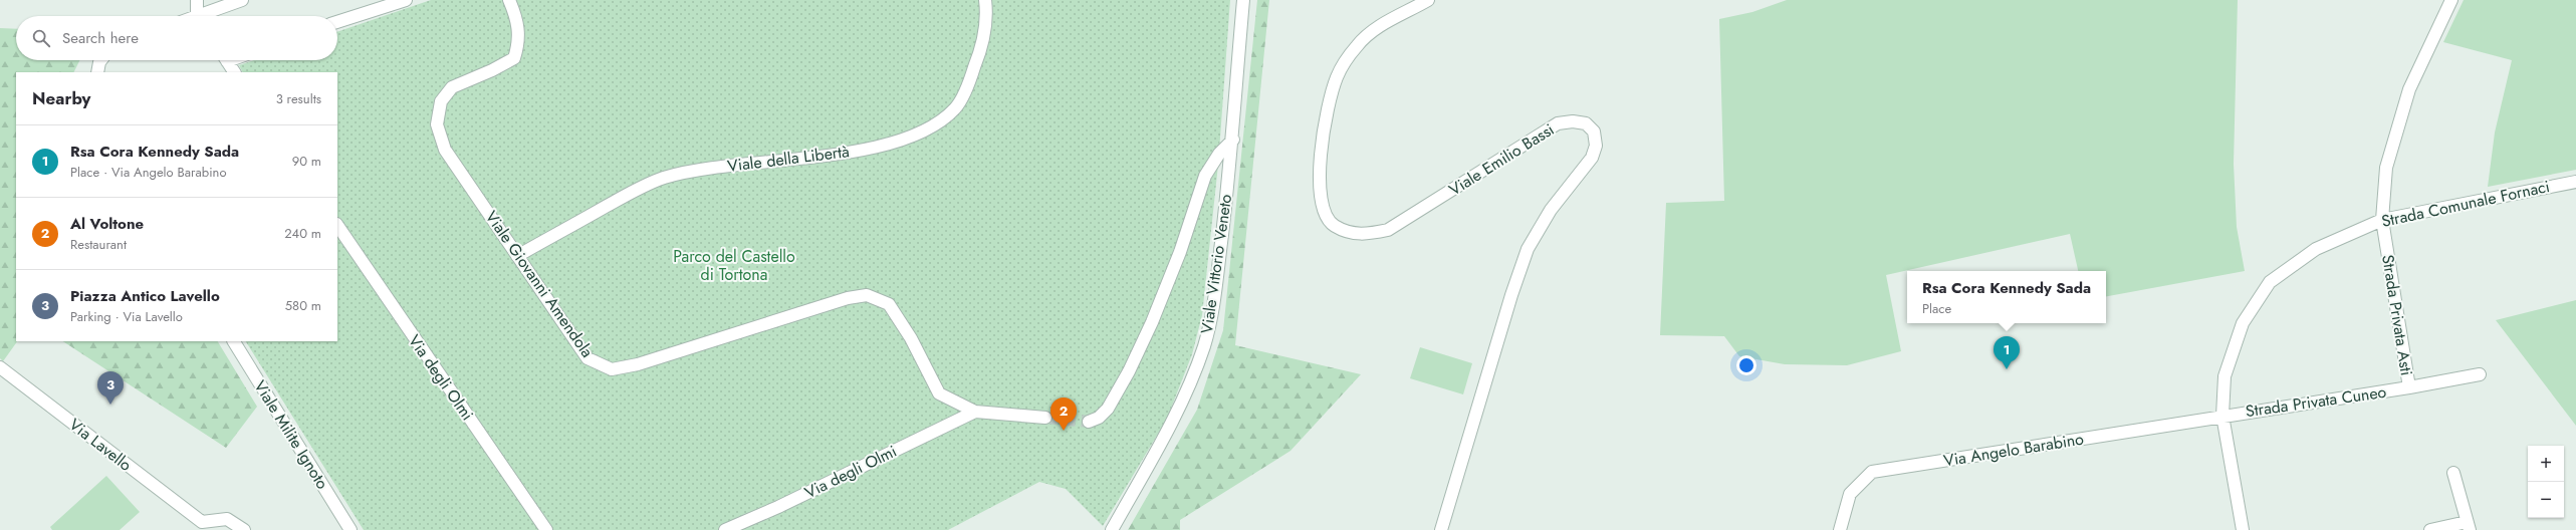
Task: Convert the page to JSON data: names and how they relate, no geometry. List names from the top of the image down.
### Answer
{
  "streets": {
    "street": [
      "Viale della Libertà",
      "Viale Emilio Bassi",
      "Strada Comunale Fornaci",
      "Viale Vittorio Veneto",
      "Viale Giovanni Amendola",
      "Strada Privata Asti",
      "Via degli Olmi",
      "Strada Privata Cuneo",
      "Viale Milite Ignoto",
      "Via Lavello",
      "Via Angelo Barabino"
    ]
  },
  "crossings": [
    ["Viale della Libertà", "Viale Giovanni Amendola"],
    ["Strada Comunale Fornaci", "Strada Privata Asti"],
    ["Strada Comunale Fornaci", "Strada Privata Cuneo"],
    ["Strada Comunale Fornaci", "Via Angelo Barabino"],
    ["Viale Giovanni Amendola", "Via degli Olmi"],
    ["Strada Privata Asti", "Strada Privata Cuneo"],
    ["Strada Privata Cuneo", "Via Angelo Barabino"]
  ],
  "parks": ["Parco del Castello di Tortona"],
  "page": {
    "search": "Search here",
    "heading": ["Nearby", "3 results"],
    "list": [
      {
        "mark": "1",
        "name": "Rsa Cora Kennedy Sada",
        "note": "Place · Via Angelo Barabino",
        "value": "90 m"
      },
      {
        "mark": "2",
        "name": "Al Voltone",
        "note": "Restaurant",
        "value": "240 m"
      },
      {
        "mark": "3",
        "name": "Piazza Antico Lavello",
        "note": "Parking · Via Lavello",
        "value": "580 m"
      }
    ],
    "popup": ["Rsa Cora Kennedy Sada", "Place"],
    "pins": ["1", "3", "2"],
    "map_buttons": ["+", "−"]
  }
}
